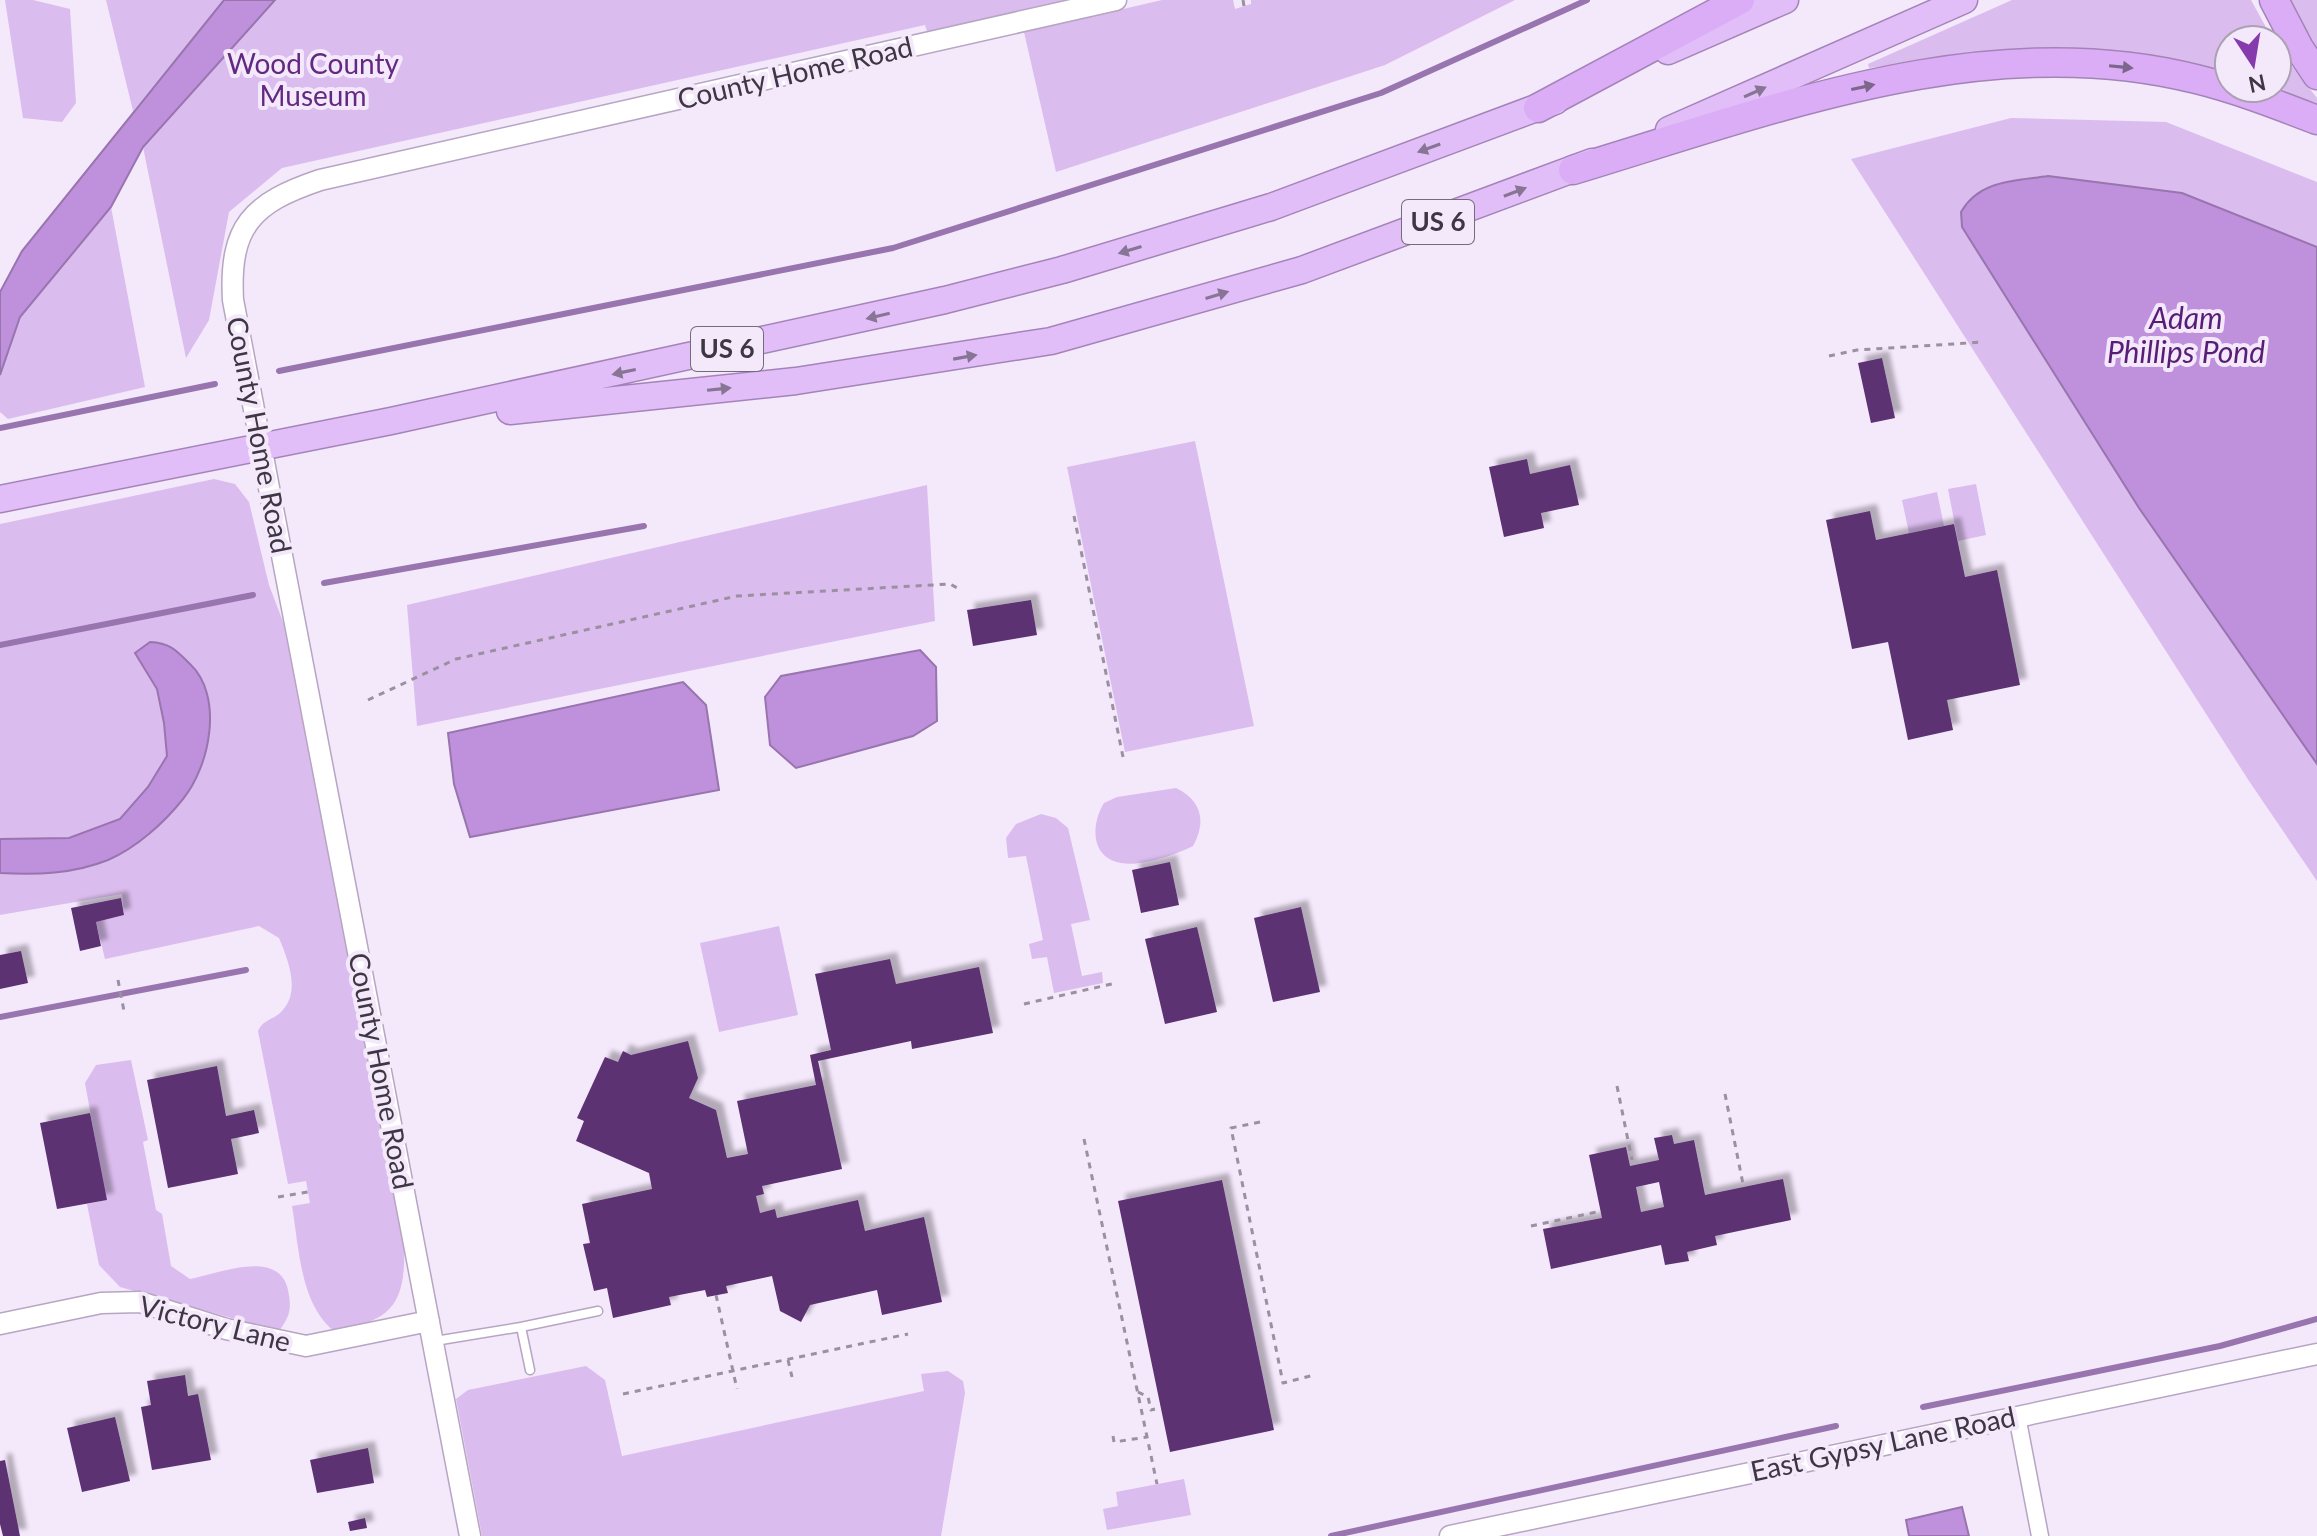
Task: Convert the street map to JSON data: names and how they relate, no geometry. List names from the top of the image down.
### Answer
{
  "streets": {
    "highway": ["US 6"],
    "street": ["County Home Road", "Victory Lane", "East Gypsy Lane Road"]
  },
  "crossings": [
    ["County Home Road", "US 6"],
    ["County Home Road", "Victory Lane"]
  ],
  "water": ["Adam Phillips Pond"],
  "parks": ["Wood County Museum"],
  "north": "bottom"
}
